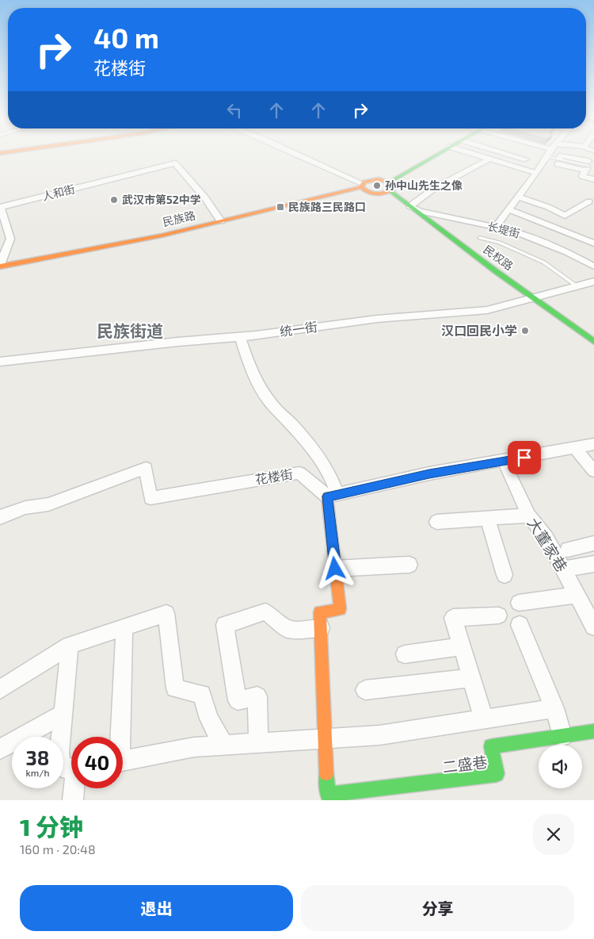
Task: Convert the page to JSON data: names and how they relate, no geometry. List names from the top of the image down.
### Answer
{
  "streets": {
    "street": [
      "人和街",
      "民族路",
      "长堤街",
      "民权路",
      "统一街",
      "花楼街",
      "大董家巷",
      "二盛巷"
    ]
  },
  "crossings": [
    ["人和街", "民族路"],
    ["民族路", "民权路"],
    ["长堤街", "民权路"],
    ["民权路", "统一街"]
  ],
  "districts": ["民族街道"],
  "places": {
    "other": ["孙中山先生之像", "武汉市第52中学", "汉口回民小学"],
    "transit": ["民族路三民路口"]
  },
  "page": {
    "turn": ["40 m", "花楼街"],
    "speed": "38 km/h",
    "limit": "40",
    "heading": ["1 分钟", "160 m · 20:48"],
    "buttons": ["退出", "分享"]
  }
}
